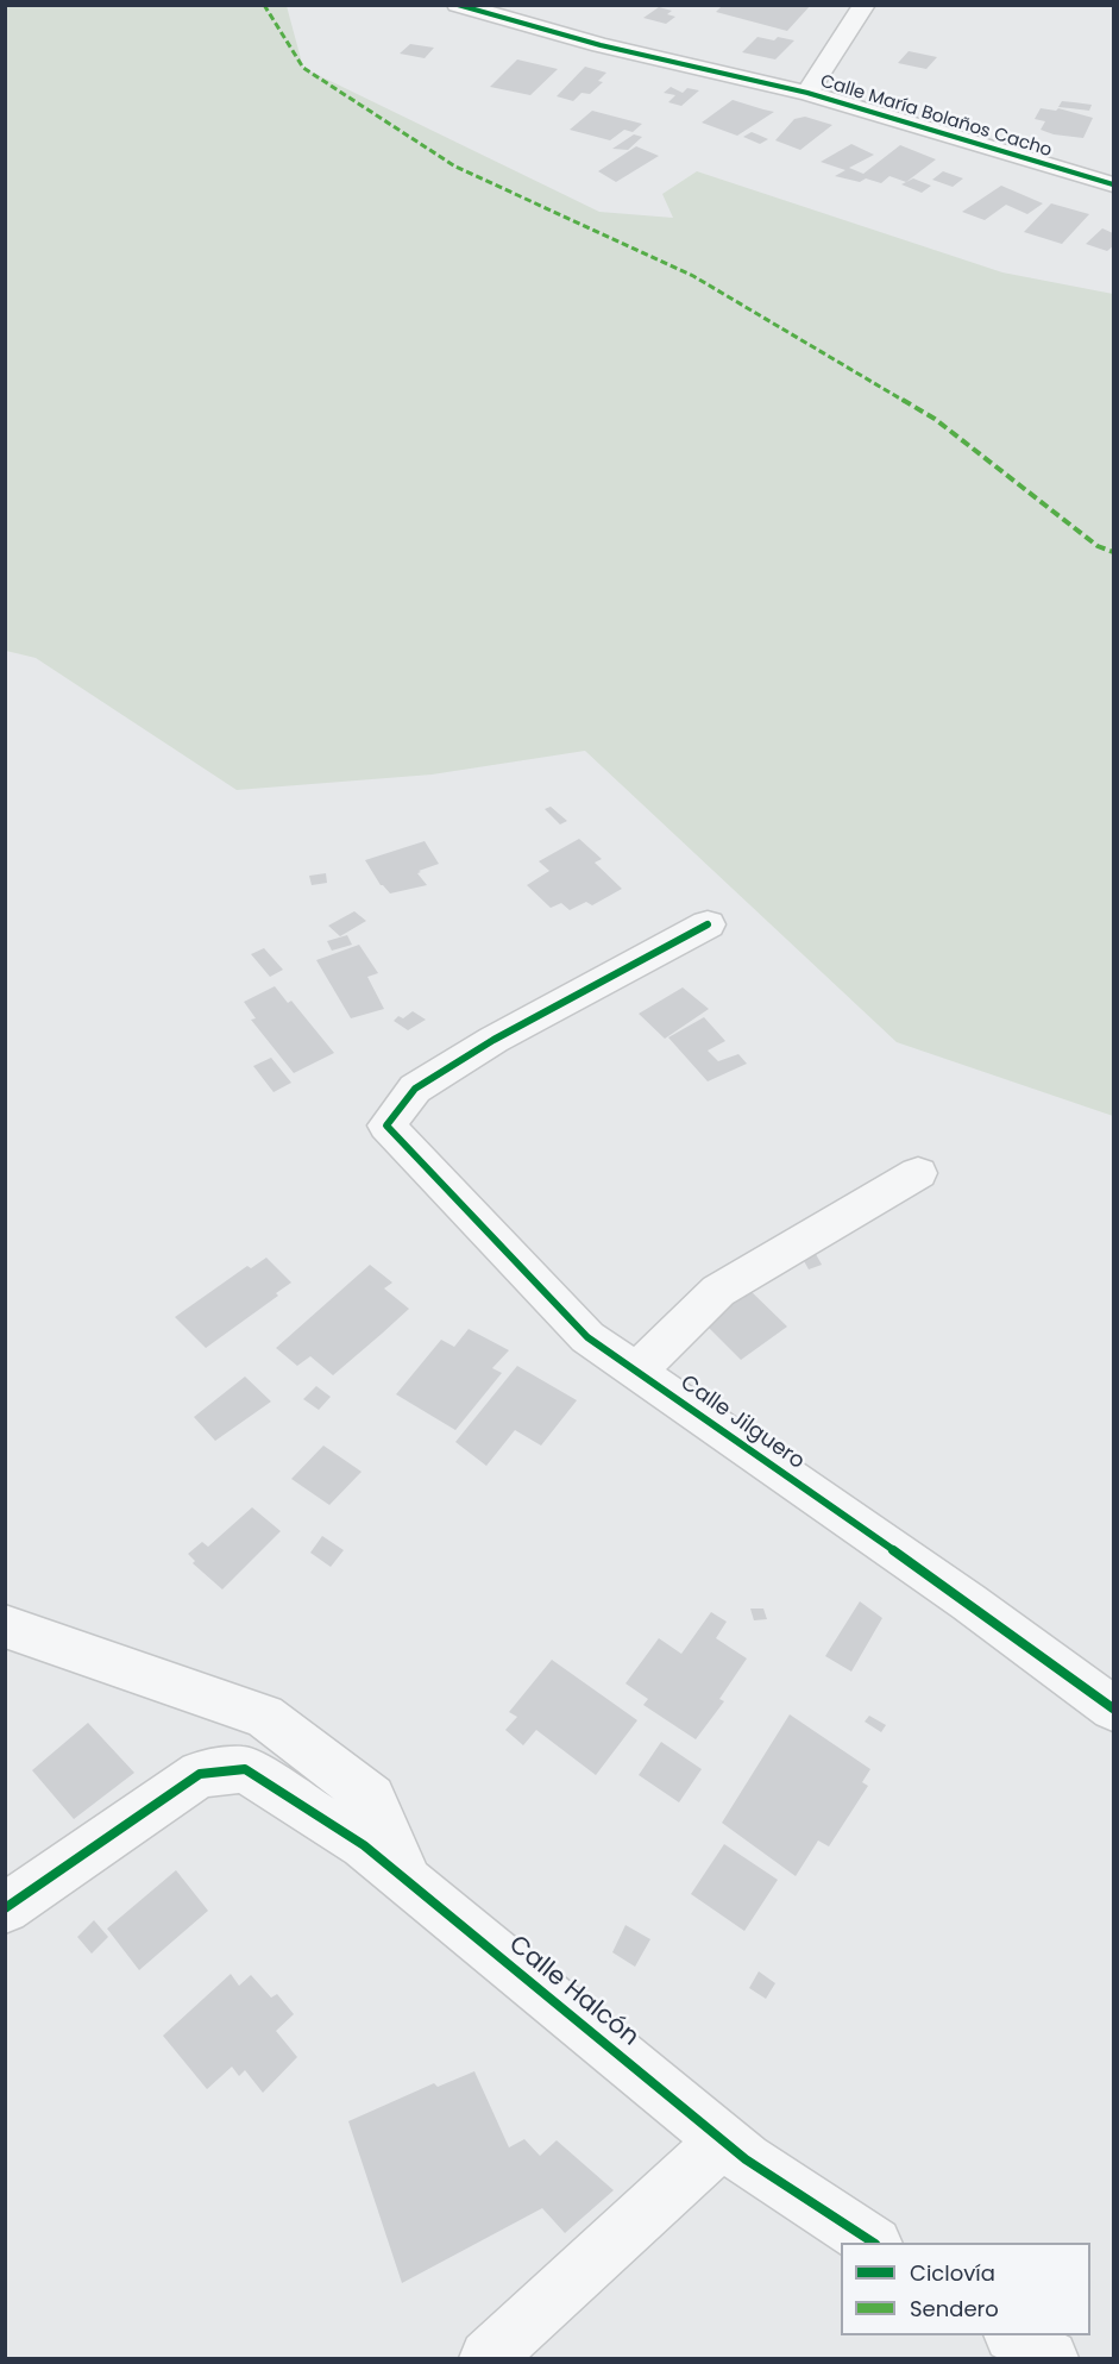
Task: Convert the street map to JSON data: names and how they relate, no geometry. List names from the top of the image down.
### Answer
{
  "streets": {
    "street": ["Calle María Bolaños Cacho", "Calle Jilguero", "Calle Halcón"]
  },
  "legend": ["Ciclovía", "Sendero"]
}
